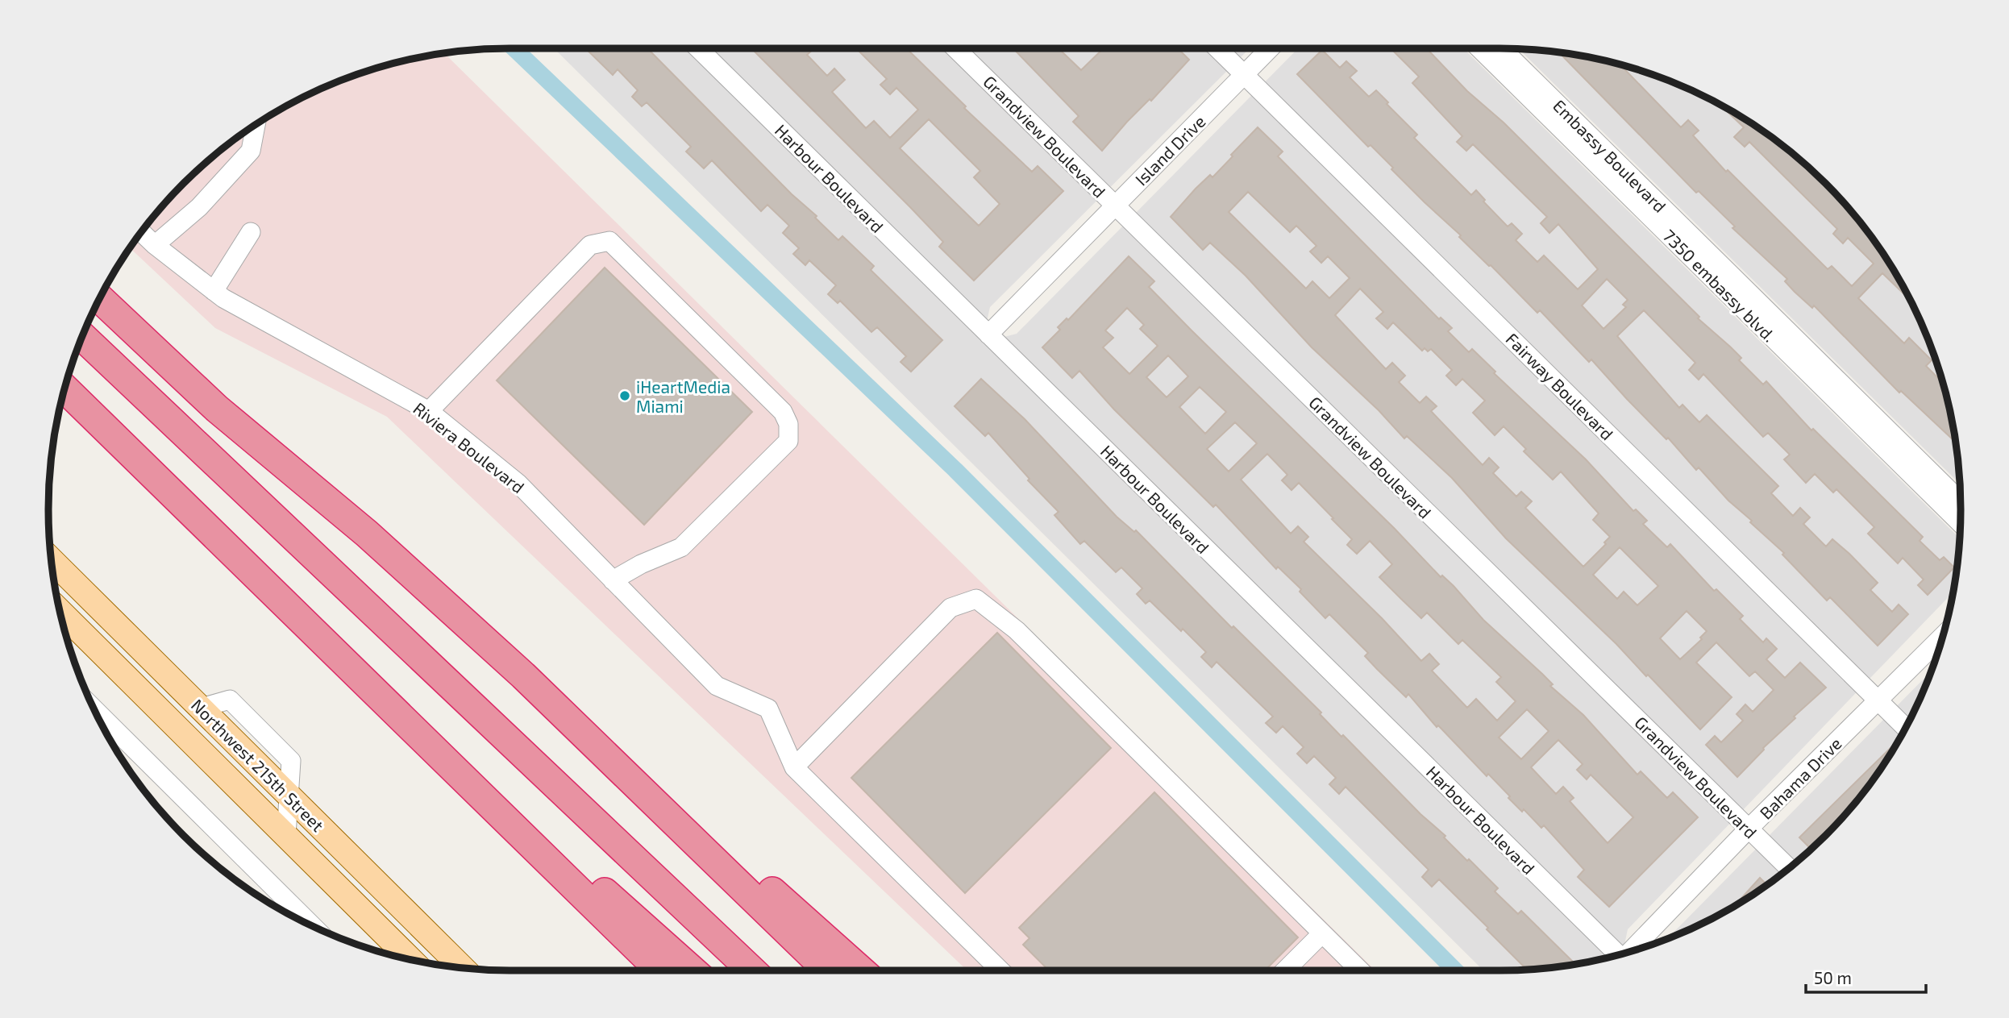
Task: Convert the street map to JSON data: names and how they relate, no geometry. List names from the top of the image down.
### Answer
{
  "streets": {
    "main road": ["Northwest 215th Street"],
    "street": [
      "Grandview Boulevard",
      "Island Drive",
      "Embassy Boulevard",
      "Harbour Boulevard",
      "7350 embassy blvd.",
      "Fairway Boulevard",
      "Riviera Boulevard",
      "Bahama Drive"
    ]
  },
  "crossings": [
    ["Grandview Boulevard", "Island Drive"],
    ["Grandview Boulevard", "Bahama Drive"],
    ["Island Drive", "Harbour Boulevard"],
    ["Island Drive", "Fairway Boulevard"],
    ["Fairway Boulevard", "Bahama Drive"]
  ],
  "places": ["iHeartMedia Miami"],
  "scale_bar": "50 m"
}
